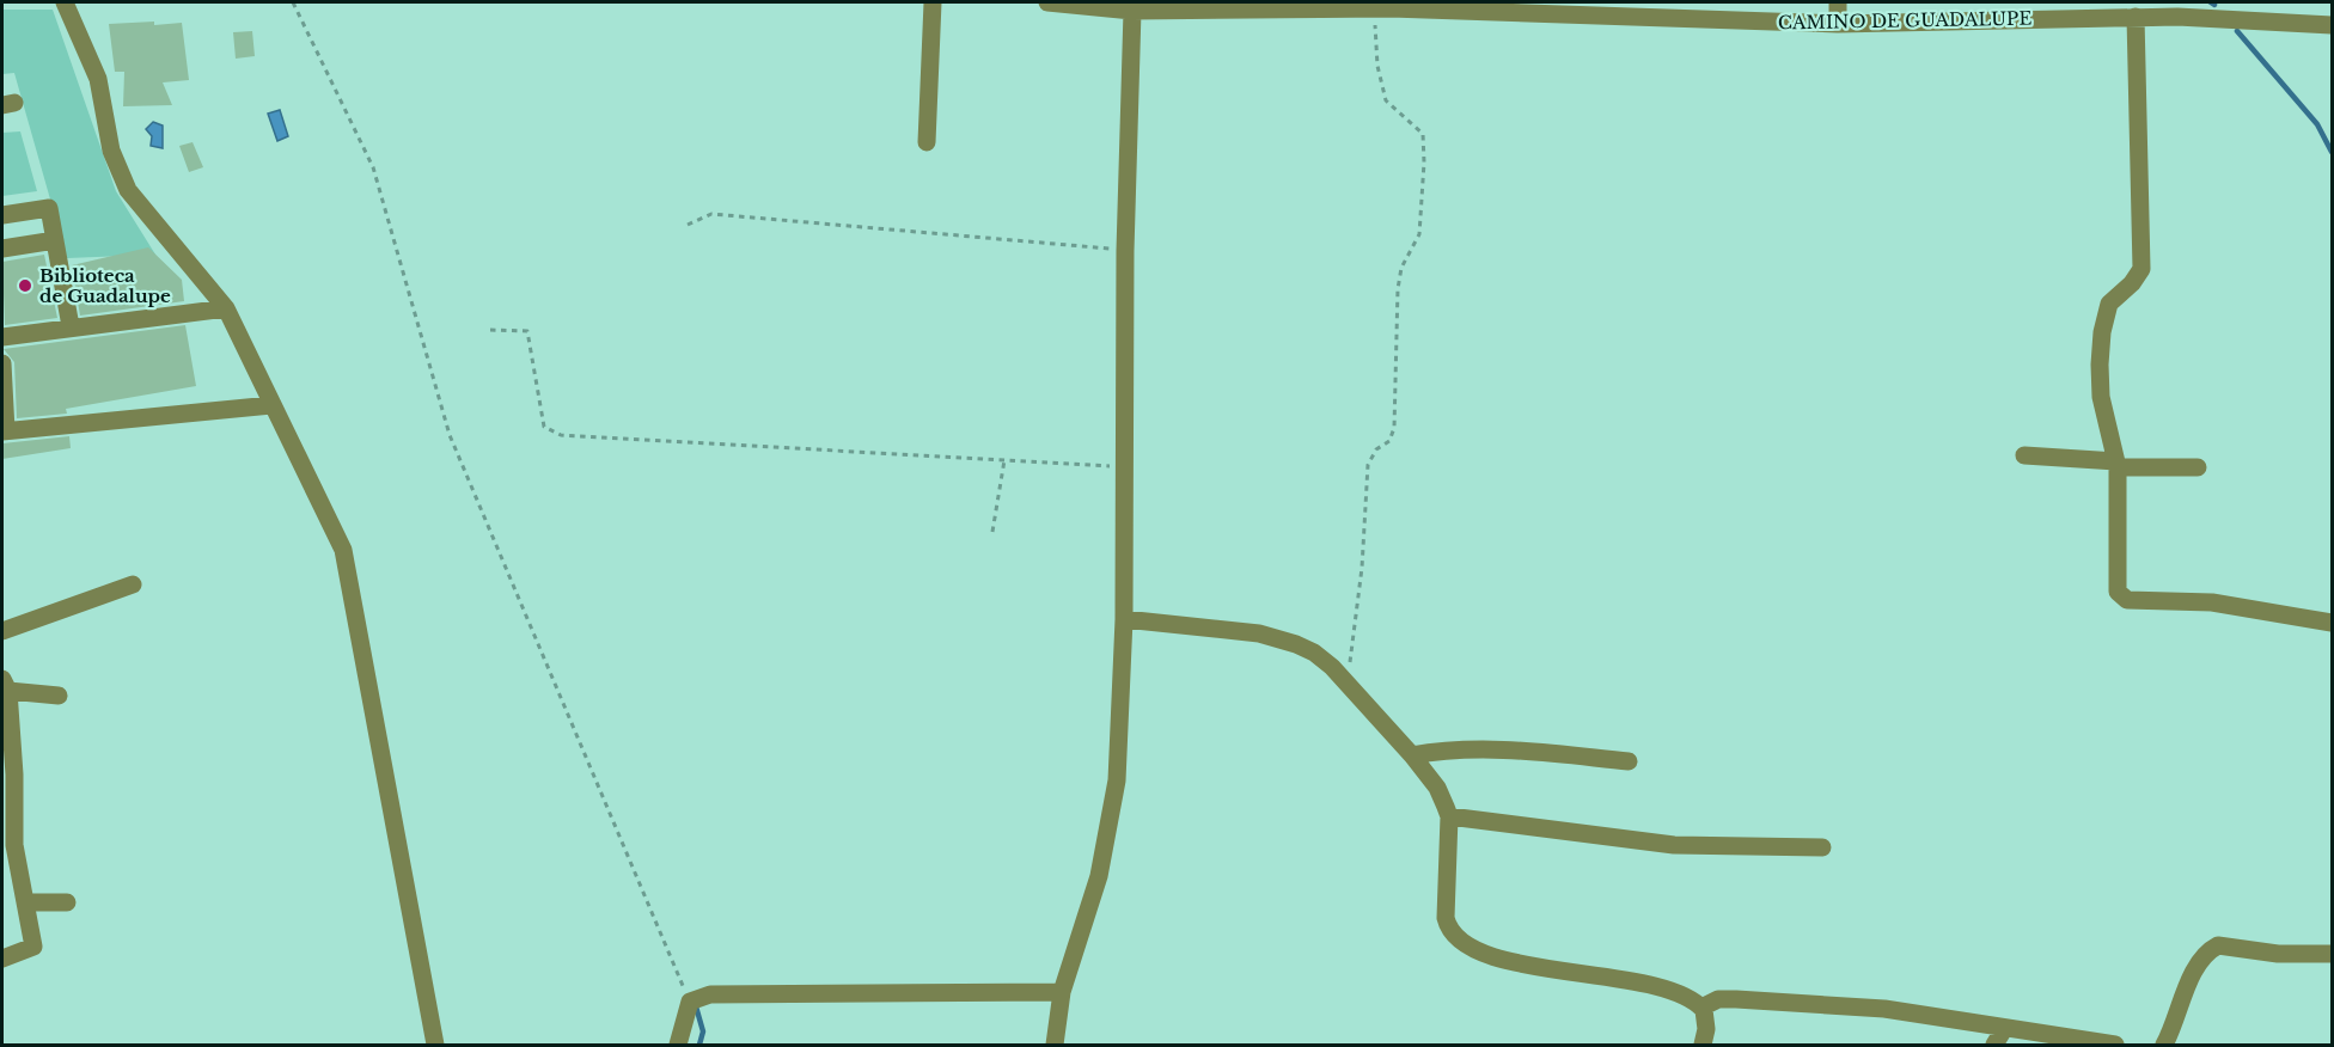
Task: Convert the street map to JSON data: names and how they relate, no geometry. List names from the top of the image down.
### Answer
{
  "streets": {
    "street": ["CAMINO DE GUADALUPE"]
  },
  "places": ["Biblioteca de Guadalupe"]
}
